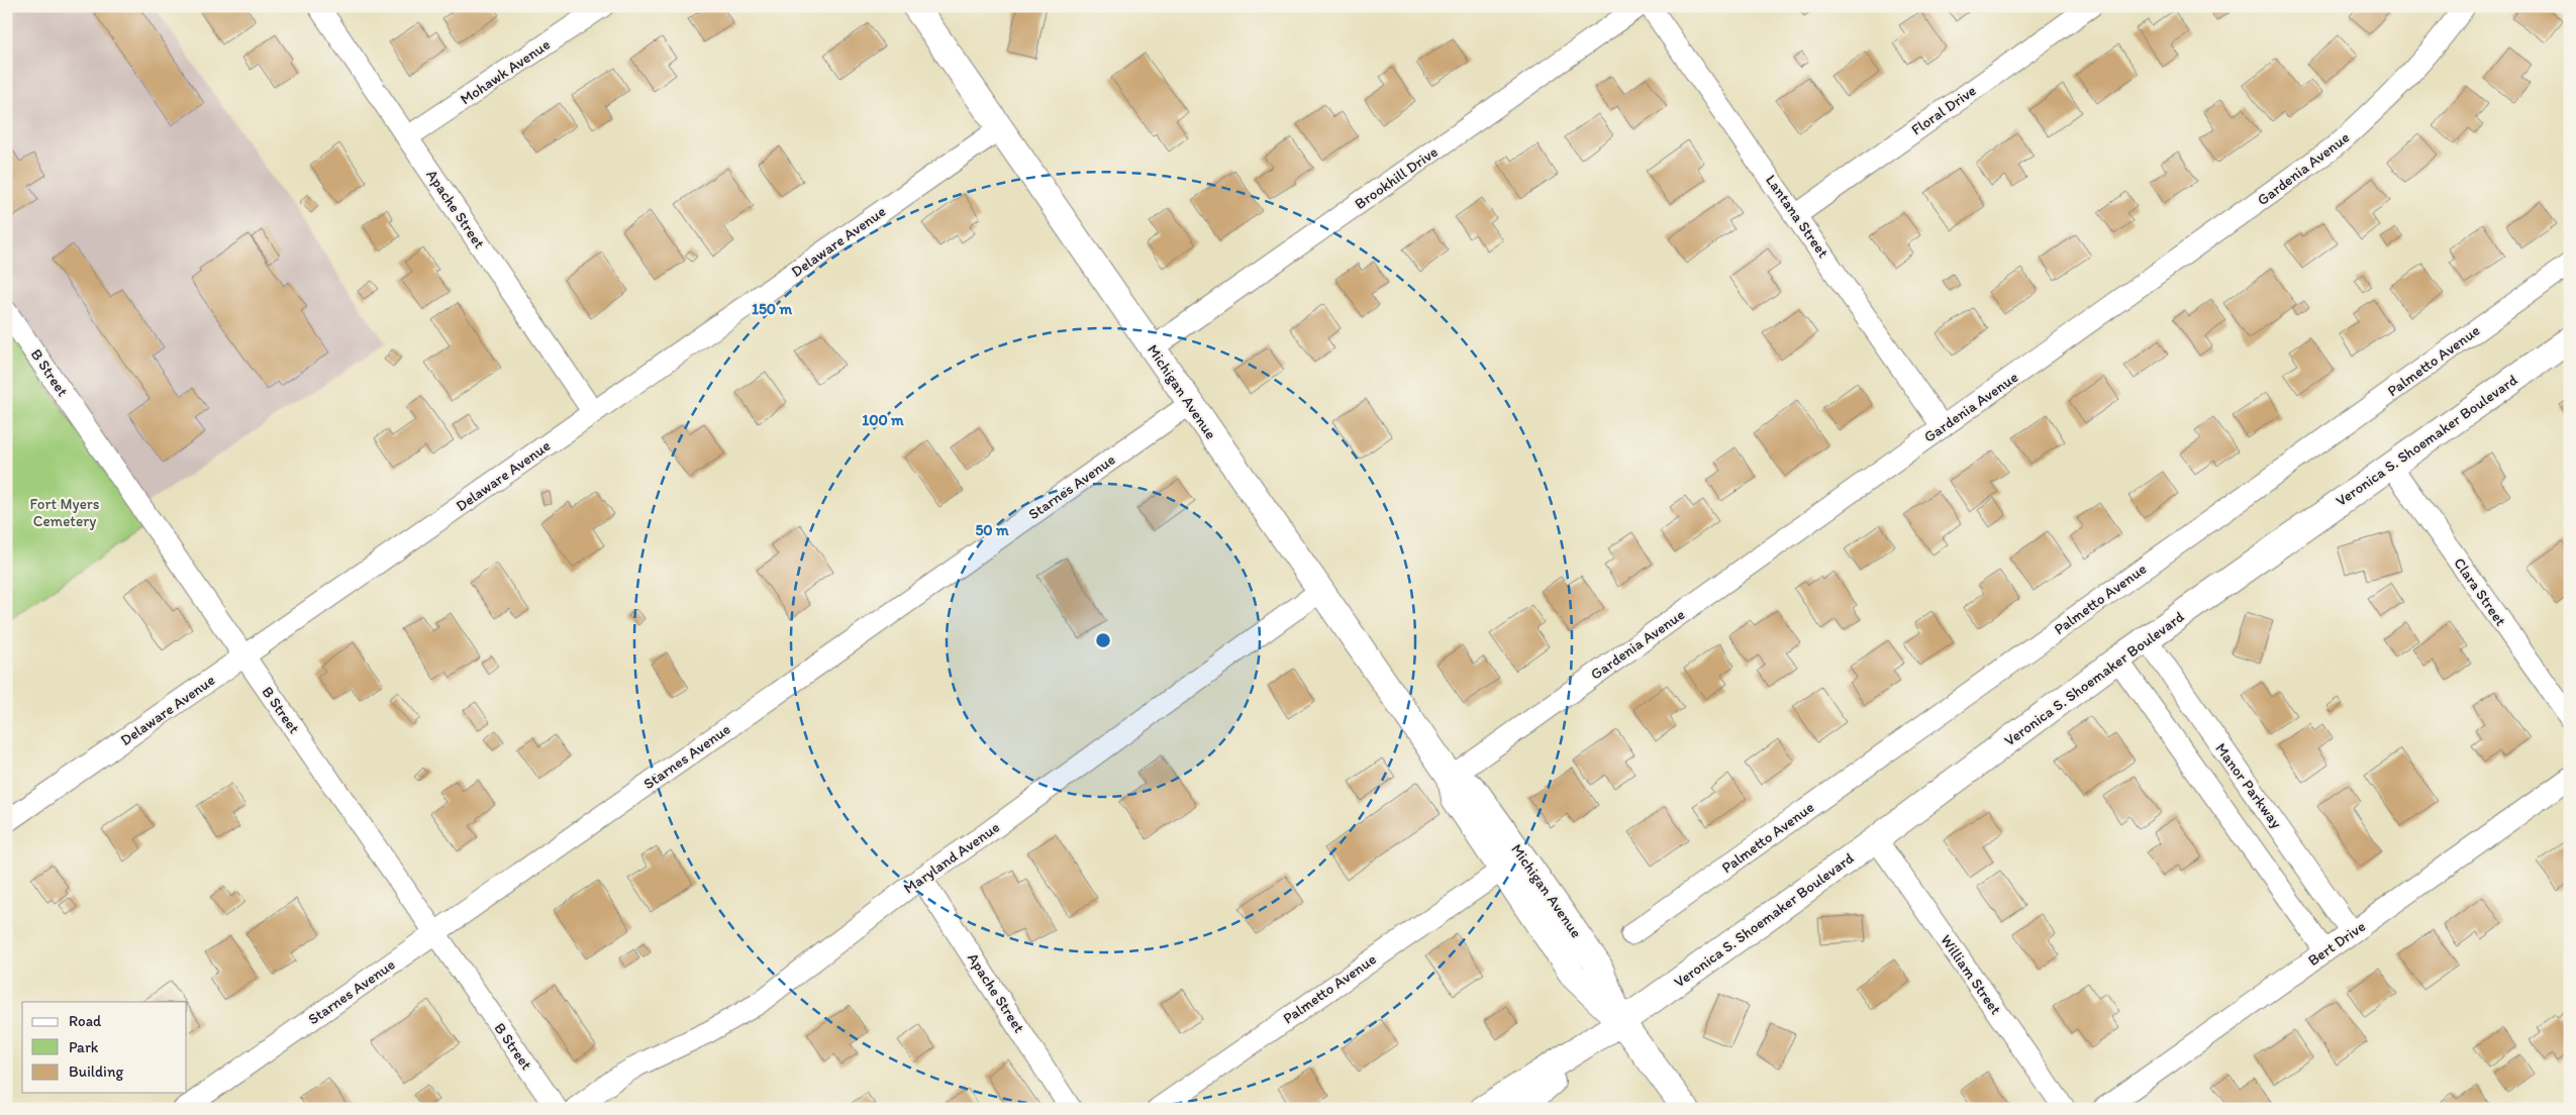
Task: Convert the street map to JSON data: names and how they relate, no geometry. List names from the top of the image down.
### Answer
{
  "streets": {
    "street": [
      "Mohawk Avenue",
      "Floral Drive",
      "Gardenia Avenue",
      "Brookhill Drive",
      "Apache Street",
      "Lantana Street",
      "Delaware Avenue",
      "Palmetto Avenue",
      "B Street",
      "Michigan Avenue",
      "Veronica S. Shoemaker Boulevard",
      "Starnes Avenue",
      "Clara Street",
      "Manor Parkway",
      "Maryland Avenue",
      "Bert Drive",
      "William Street"
    ]
  },
  "crossings": [
    ["Mohawk Avenue", "Apache Street"],
    ["Floral Drive", "Lantana Street"],
    ["Gardenia Avenue", "Lantana Street"],
    ["Gardenia Avenue", "Michigan Avenue"],
    ["Brookhill Drive", "Michigan Avenue"],
    ["Apache Street", "Delaware Avenue"],
    ["Apache Street", "Maryland Avenue"],
    ["Delaware Avenue", "B Street"],
    ["Delaware Avenue", "Michigan Avenue"],
    ["Palmetto Avenue", "Michigan Avenue"],
    ["B Street", "Starnes Avenue"],
    ["Michigan Avenue", "Veronica S. Shoemaker Boulevard"],
    ["Michigan Avenue", "Starnes Avenue"],
    ["Michigan Avenue", "Maryland Avenue"],
    ["Veronica S. Shoemaker Boulevard", "Clara Street"],
    ["Veronica S. Shoemaker Boulevard", "Manor Parkway"],
    ["Veronica S. Shoemaker Boulevard", "William Street"],
    ["Manor Parkway", "Bert Drive"]
  ],
  "parks": ["Fort Myers Cemetery"],
  "legend": ["Road", "Park", "Building"],
  "rings": ["150 m", "100 m", "50 m"]
}
